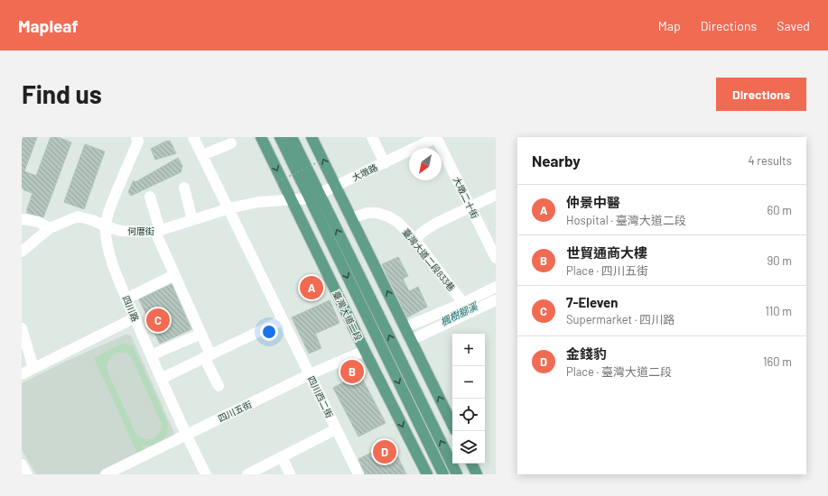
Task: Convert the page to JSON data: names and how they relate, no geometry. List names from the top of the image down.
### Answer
{
  "streets": {
    "main road": ["臺灣大道二段"],
    "street": [
      "大墩路",
      "大墩二十街",
      "何厝街",
      "臺灣大道二段833巷",
      "四川路",
      "四川西二街",
      "四川五街"
    ]
  },
  "crossings": [
    ["大墩路", "大墩二十街"],
    ["大墩路", "何厝街"],
    ["大墩路", "臺灣大道二段"],
    ["何厝街", "四川路"],
    ["何厝街", "臺灣大道二段"],
    ["何厝街", "四川西二街"],
    ["四川路", "四川五街"],
    ["臺灣大道二段", "四川五街"],
    ["四川西二街", "四川五街"]
  ],
  "water": ["楓樹腳溪"],
  "north": "bottom left",
  "page": {
    "header": "Mapleaf",
    "nav": ["Map", "Directions", "Saved"],
    "buttons": "Directions",
    "title": "Find us",
    "heading": ["Nearby", "4 results"],
    "list": [
      {
        "mark": "A",
        "name": "仲景中醫",
        "note": "Hospital · 臺灣大道二段",
        "value": "60 m"
      },
      {
        "mark": "B",
        "name": "世貿通商大樓",
        "note": "Place · 四川五街",
        "value": "90 m"
      },
      {
        "mark": "C",
        "name": "7-Eleven",
        "note": "Supermarket · 四川路",
        "value": "110 m"
      },
      {
        "mark": "D",
        "name": "金錢豹",
        "note": "Place · 臺灣大道二段",
        "value": "160 m"
      }
    ],
    "pins": [
      "A",
      "C",
      "B",
      "D"
    ],
    "map_buttons": ["+", "−"]
  }
}
